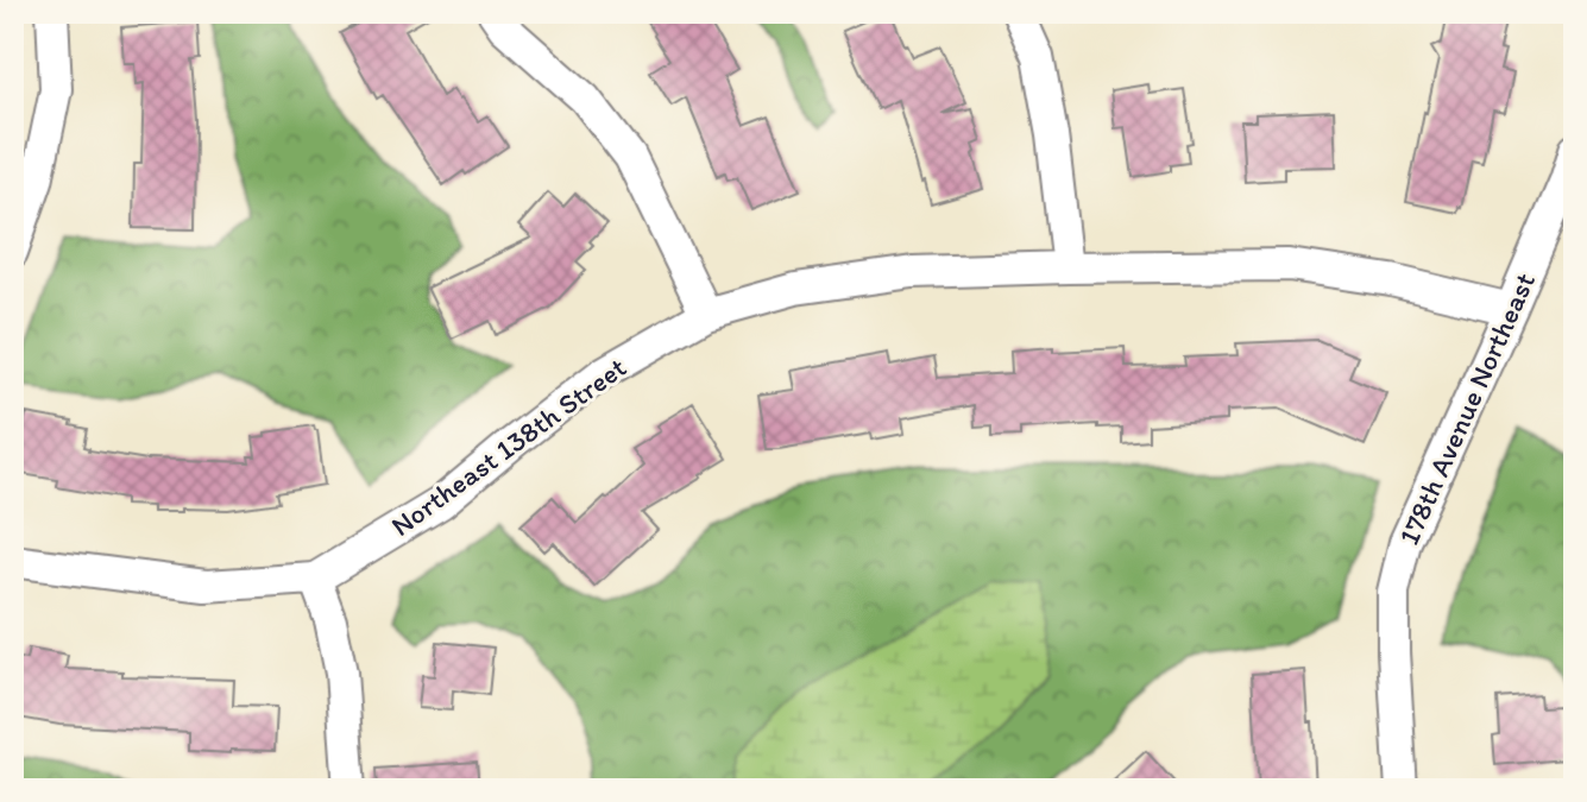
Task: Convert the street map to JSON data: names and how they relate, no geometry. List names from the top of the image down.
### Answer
{
  "streets": {
    "street": ["178th Avenue Northeast", "Northeast 138th Street"]
  },
  "crossings": [
    ["178th Avenue Northeast", "Northeast 138th Street"]
  ]
}
